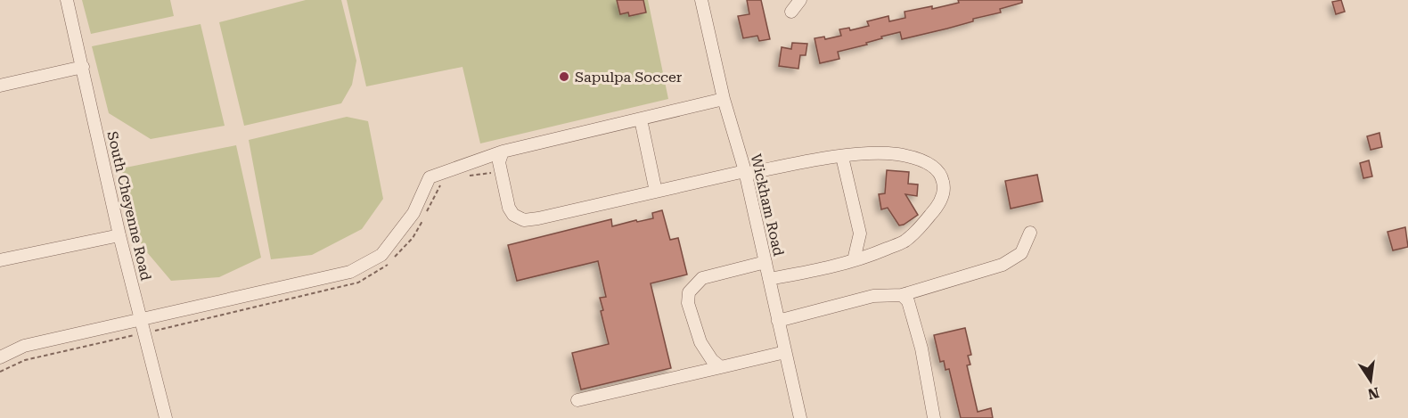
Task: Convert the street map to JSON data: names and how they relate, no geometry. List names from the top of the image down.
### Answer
{
  "streets": {
    "street": ["Wickham Road", "South Cheyenne Road"]
  },
  "places": ["Sapulpa Soccer"],
  "north": "bottom"
}
